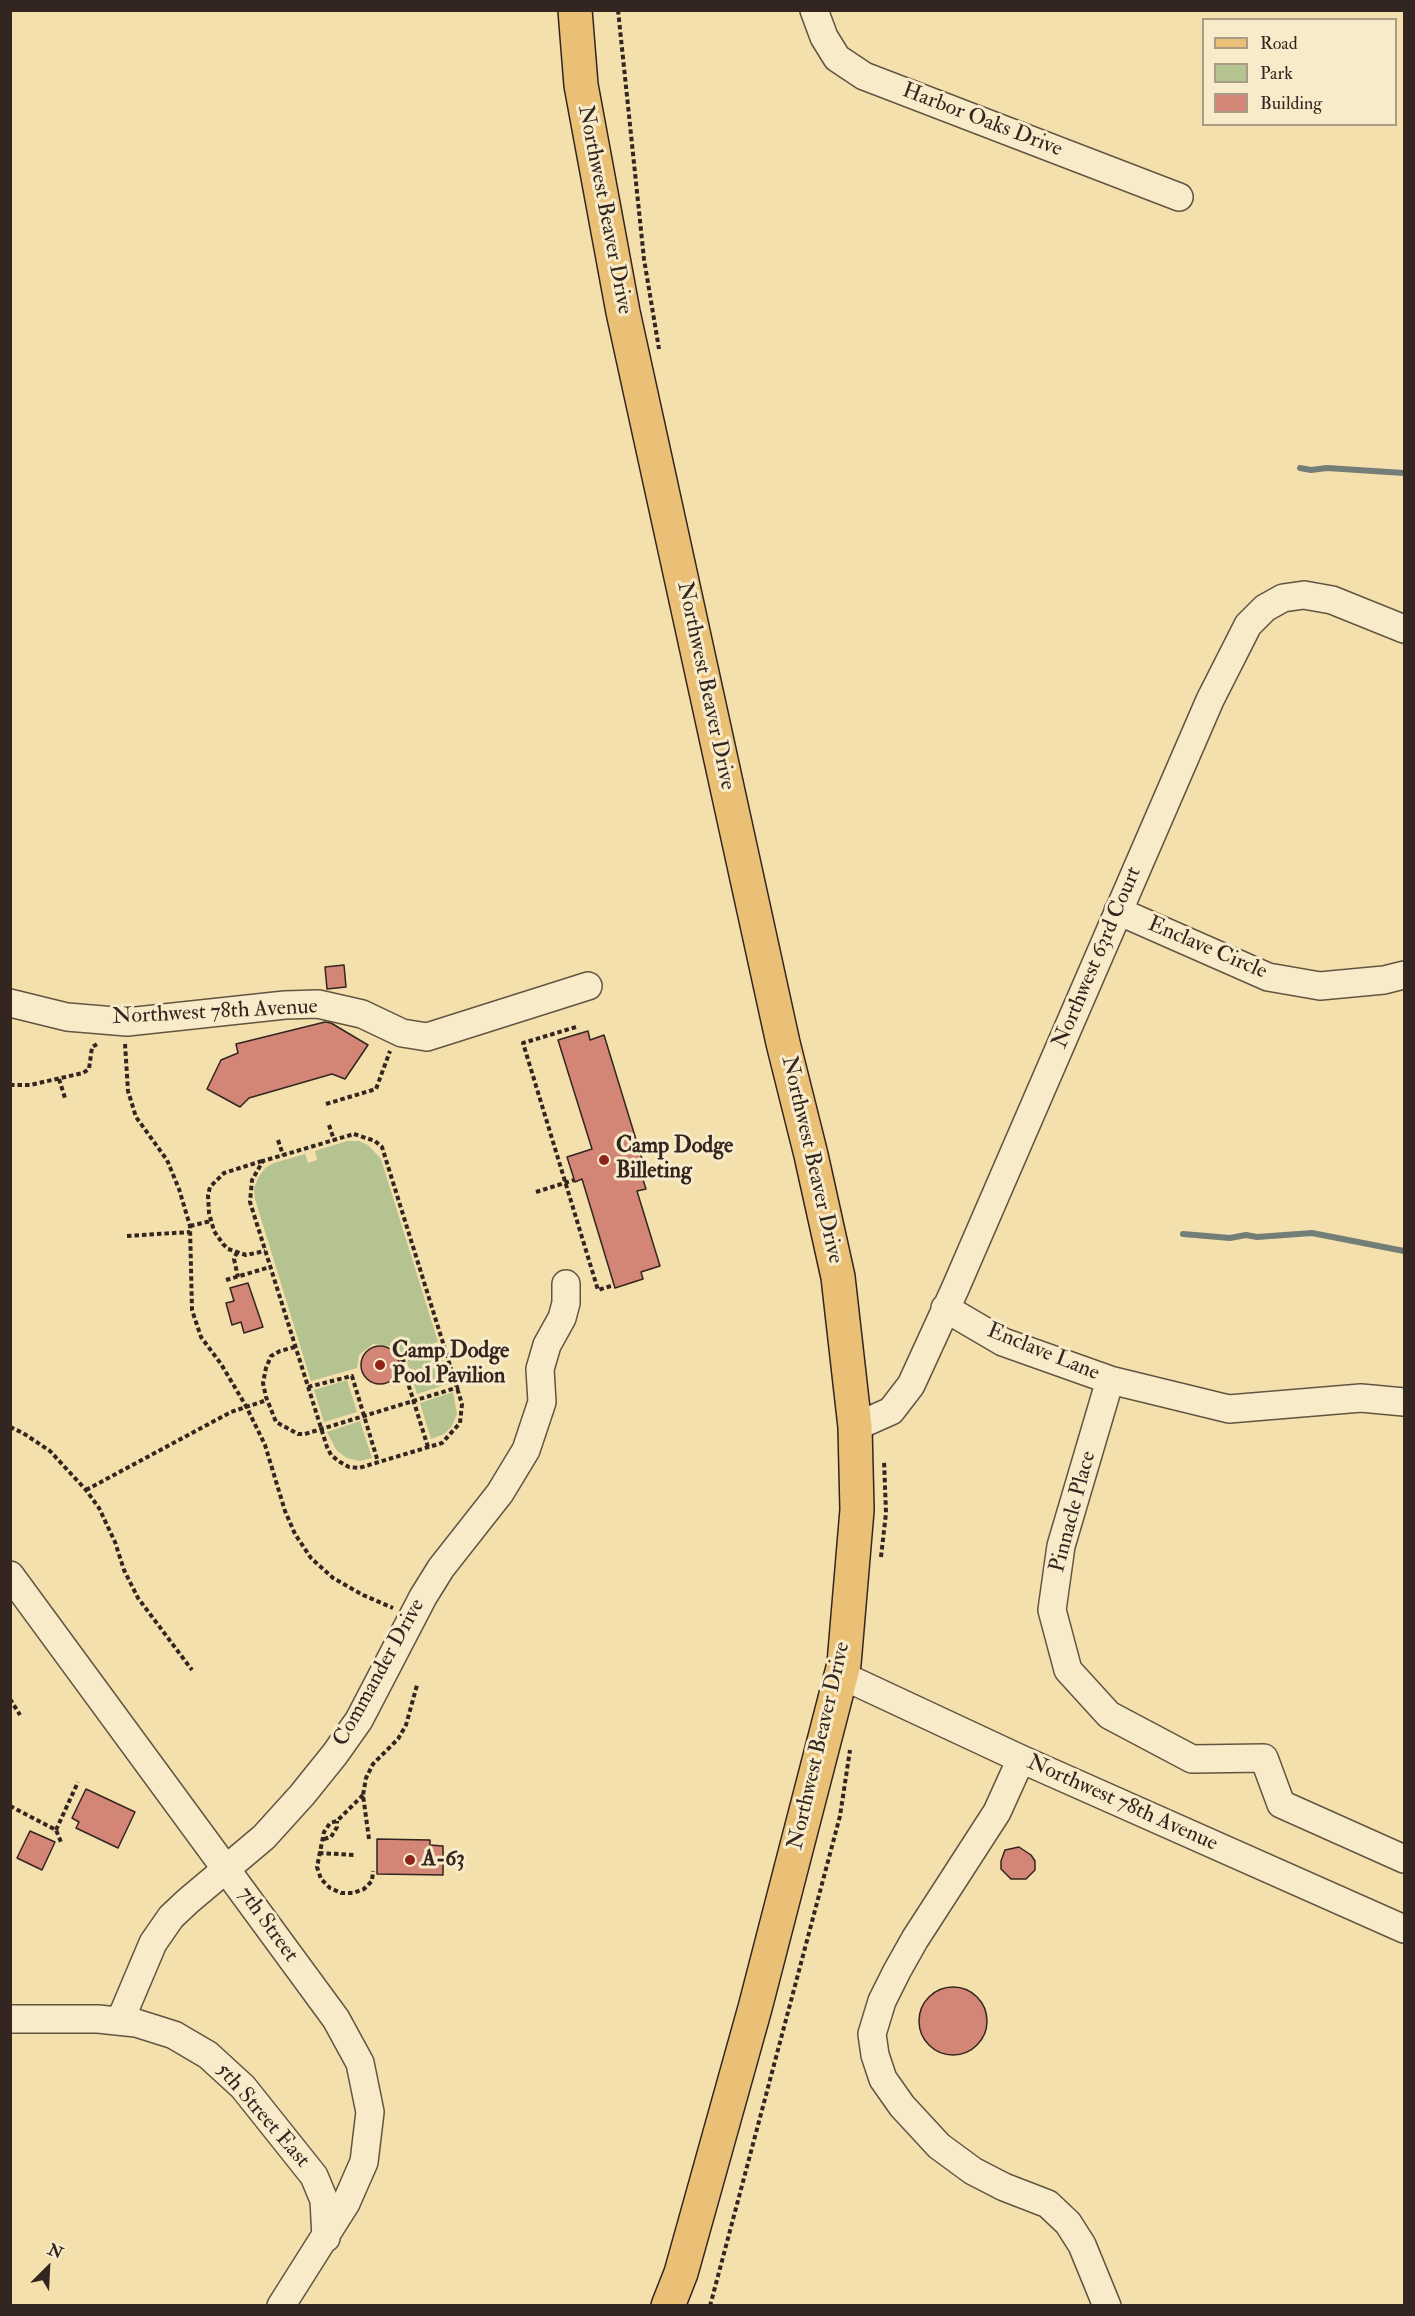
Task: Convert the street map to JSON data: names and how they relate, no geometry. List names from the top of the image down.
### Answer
{
  "streets": {
    "main road": ["Northwest Beaver Drive"],
    "street": [
      "Harbor Oaks Drive",
      "Enclave Circle",
      "Northwest 63rd Court",
      "Northwest 78th Avenue",
      "Enclave Lane",
      "Pinnacle Place",
      "Commander Drive",
      "7th Street",
      "5th Street East"
    ]
  },
  "crossings": [
    ["Northwest Beaver Drive", "Northwest 63rd Court"],
    ["Northwest Beaver Drive", "Northwest 78th Avenue"],
    ["Enclave Circle", "Northwest 63rd Court"],
    ["Northwest 63rd Court", "Enclave Lane"],
    ["Enclave Lane", "Pinnacle Place"],
    ["Commander Drive", "7th Street"],
    ["Commander Drive", "5th Street East"],
    ["7th Street", "5th Street East"]
  ],
  "places": ["Camp Dodge Billeting", "Camp Dodge Pool Pavilion", "A-63"],
  "legend": ["Road", "Park", "Building"],
  "north": "top right"
}
